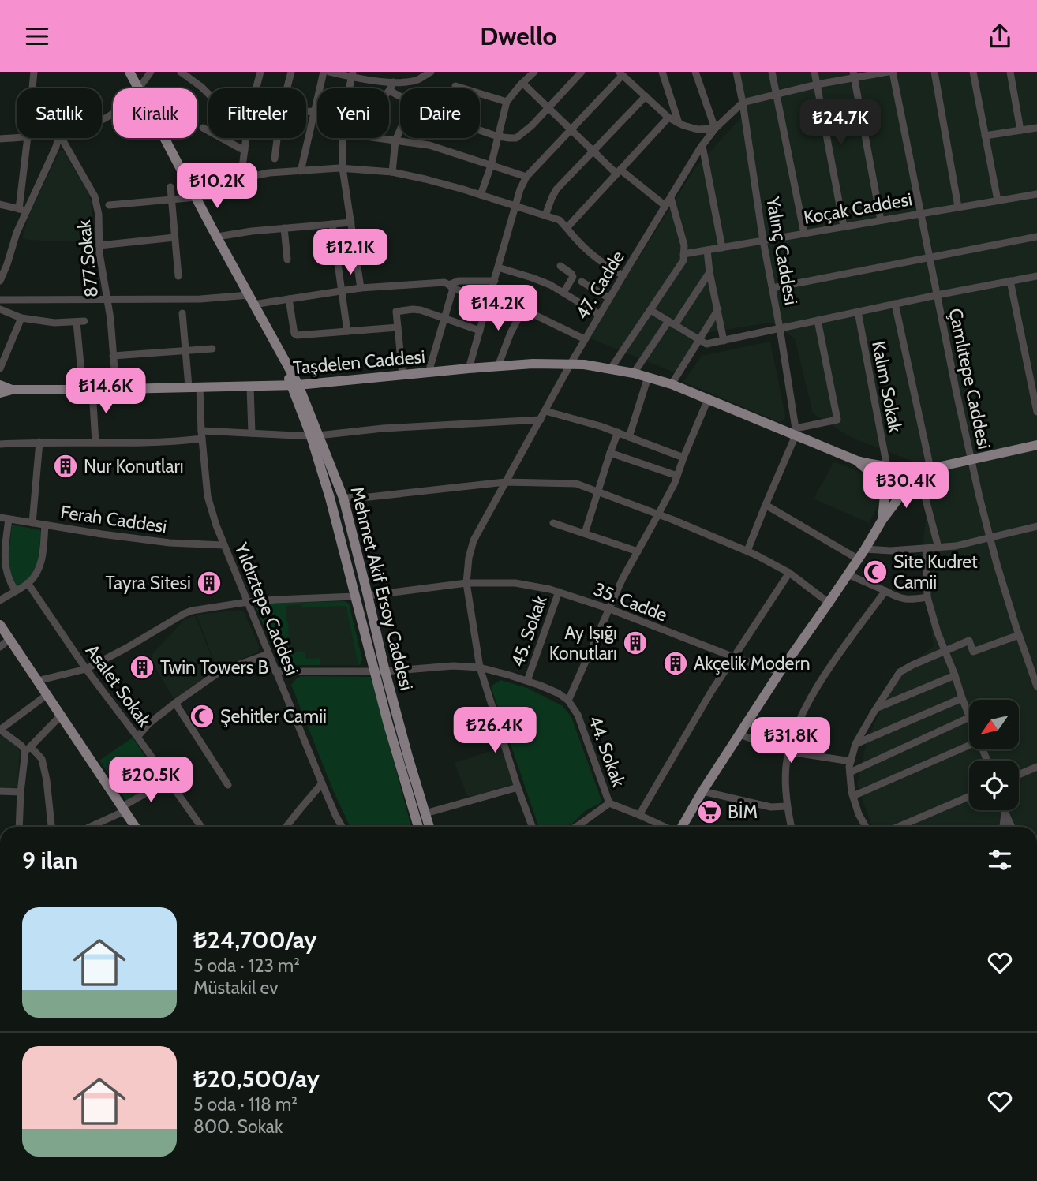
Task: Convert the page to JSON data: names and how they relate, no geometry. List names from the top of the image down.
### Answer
{
  "streets": {
    "main road": ["Taşdelen Caddesi", "Mehmet Akif Ersoy Caddesi"],
    "street": [
      "Koçak Caddesi",
      "Yalınç Caddesi",
      "877.Sokak",
      "47. Cadde",
      "Çamlıtepe Caddesi",
      "Kalım Sokak",
      "Ferah Caddesi",
      "35. Cadde",
      "Yıldıztepe Caddesi",
      "45. Sokak",
      "Asalet Sokak",
      "44. Sokak"
    ]
  },
  "crossings": [
    ["Koçak Caddesi", "Yalınç Caddesi"],
    ["Koçak Caddesi", "Çamlıtepe Caddesi"],
    ["Yalınç Caddesi", "47. Cadde"],
    ["Yalınç Caddesi", "Taşdelen Caddesi"],
    ["877.Sokak", "Taşdelen Caddesi"],
    ["47. Cadde", "Taşdelen Caddesi"],
    ["47. Cadde", "35. Cadde"],
    ["47. Cadde", "44. Sokak"],
    ["Taşdelen Caddesi", "Mehmet Akif Ersoy Caddesi"],
    ["Taşdelen Caddesi", "Yıldıztepe Caddesi"],
    ["Ferah Caddesi", "Yıldıztepe Caddesi"],
    ["Mehmet Akif Ersoy Caddesi", "35. Cadde"],
    ["Mehmet Akif Ersoy Caddesi", "44. Sokak"],
    ["35. Cadde", "45. Sokak"],
    ["Yıldıztepe Caddesi", "44. Sokak"],
    ["45. Sokak", "44. Sokak"]
  ],
  "places": {
    "building": [
      "Nur Konutları",
      "Tayra Sitesi",
      "Ay Işığı Konutları",
      "Akçelik Modern",
      "Twin Towers B"
    ],
    "mosque": ["Site Kudret Camii", "Şehitler Camii"],
    "supermarket": ["BİM"]
  },
  "north": "bottom left",
  "page": {
    "header": "Dwello",
    "chip": [
      "Satılık",
      "Kiralık",
      "Filtreler",
      "Yeni",
      "Daire"
    ],
    "price": [
      "₺24.7K",
      "₺10.2K",
      "₺12.1K",
      "₺14.2K",
      "₺14.6K",
      "₺30.4K",
      "₺26.4K",
      "₺31.8K",
      "₺20.5K"
    ],
    "heading": "9 ilan",
    "list": [
      {
        "name": "₺24,700/ay",
        "note": "5 oda · 123 m² · Müstakil ev"
      },
      {
        "name": "₺20,500/ay",
        "note": "5 oda · 118 m² · 800. Sokak"
      }
    ]
  }
}
